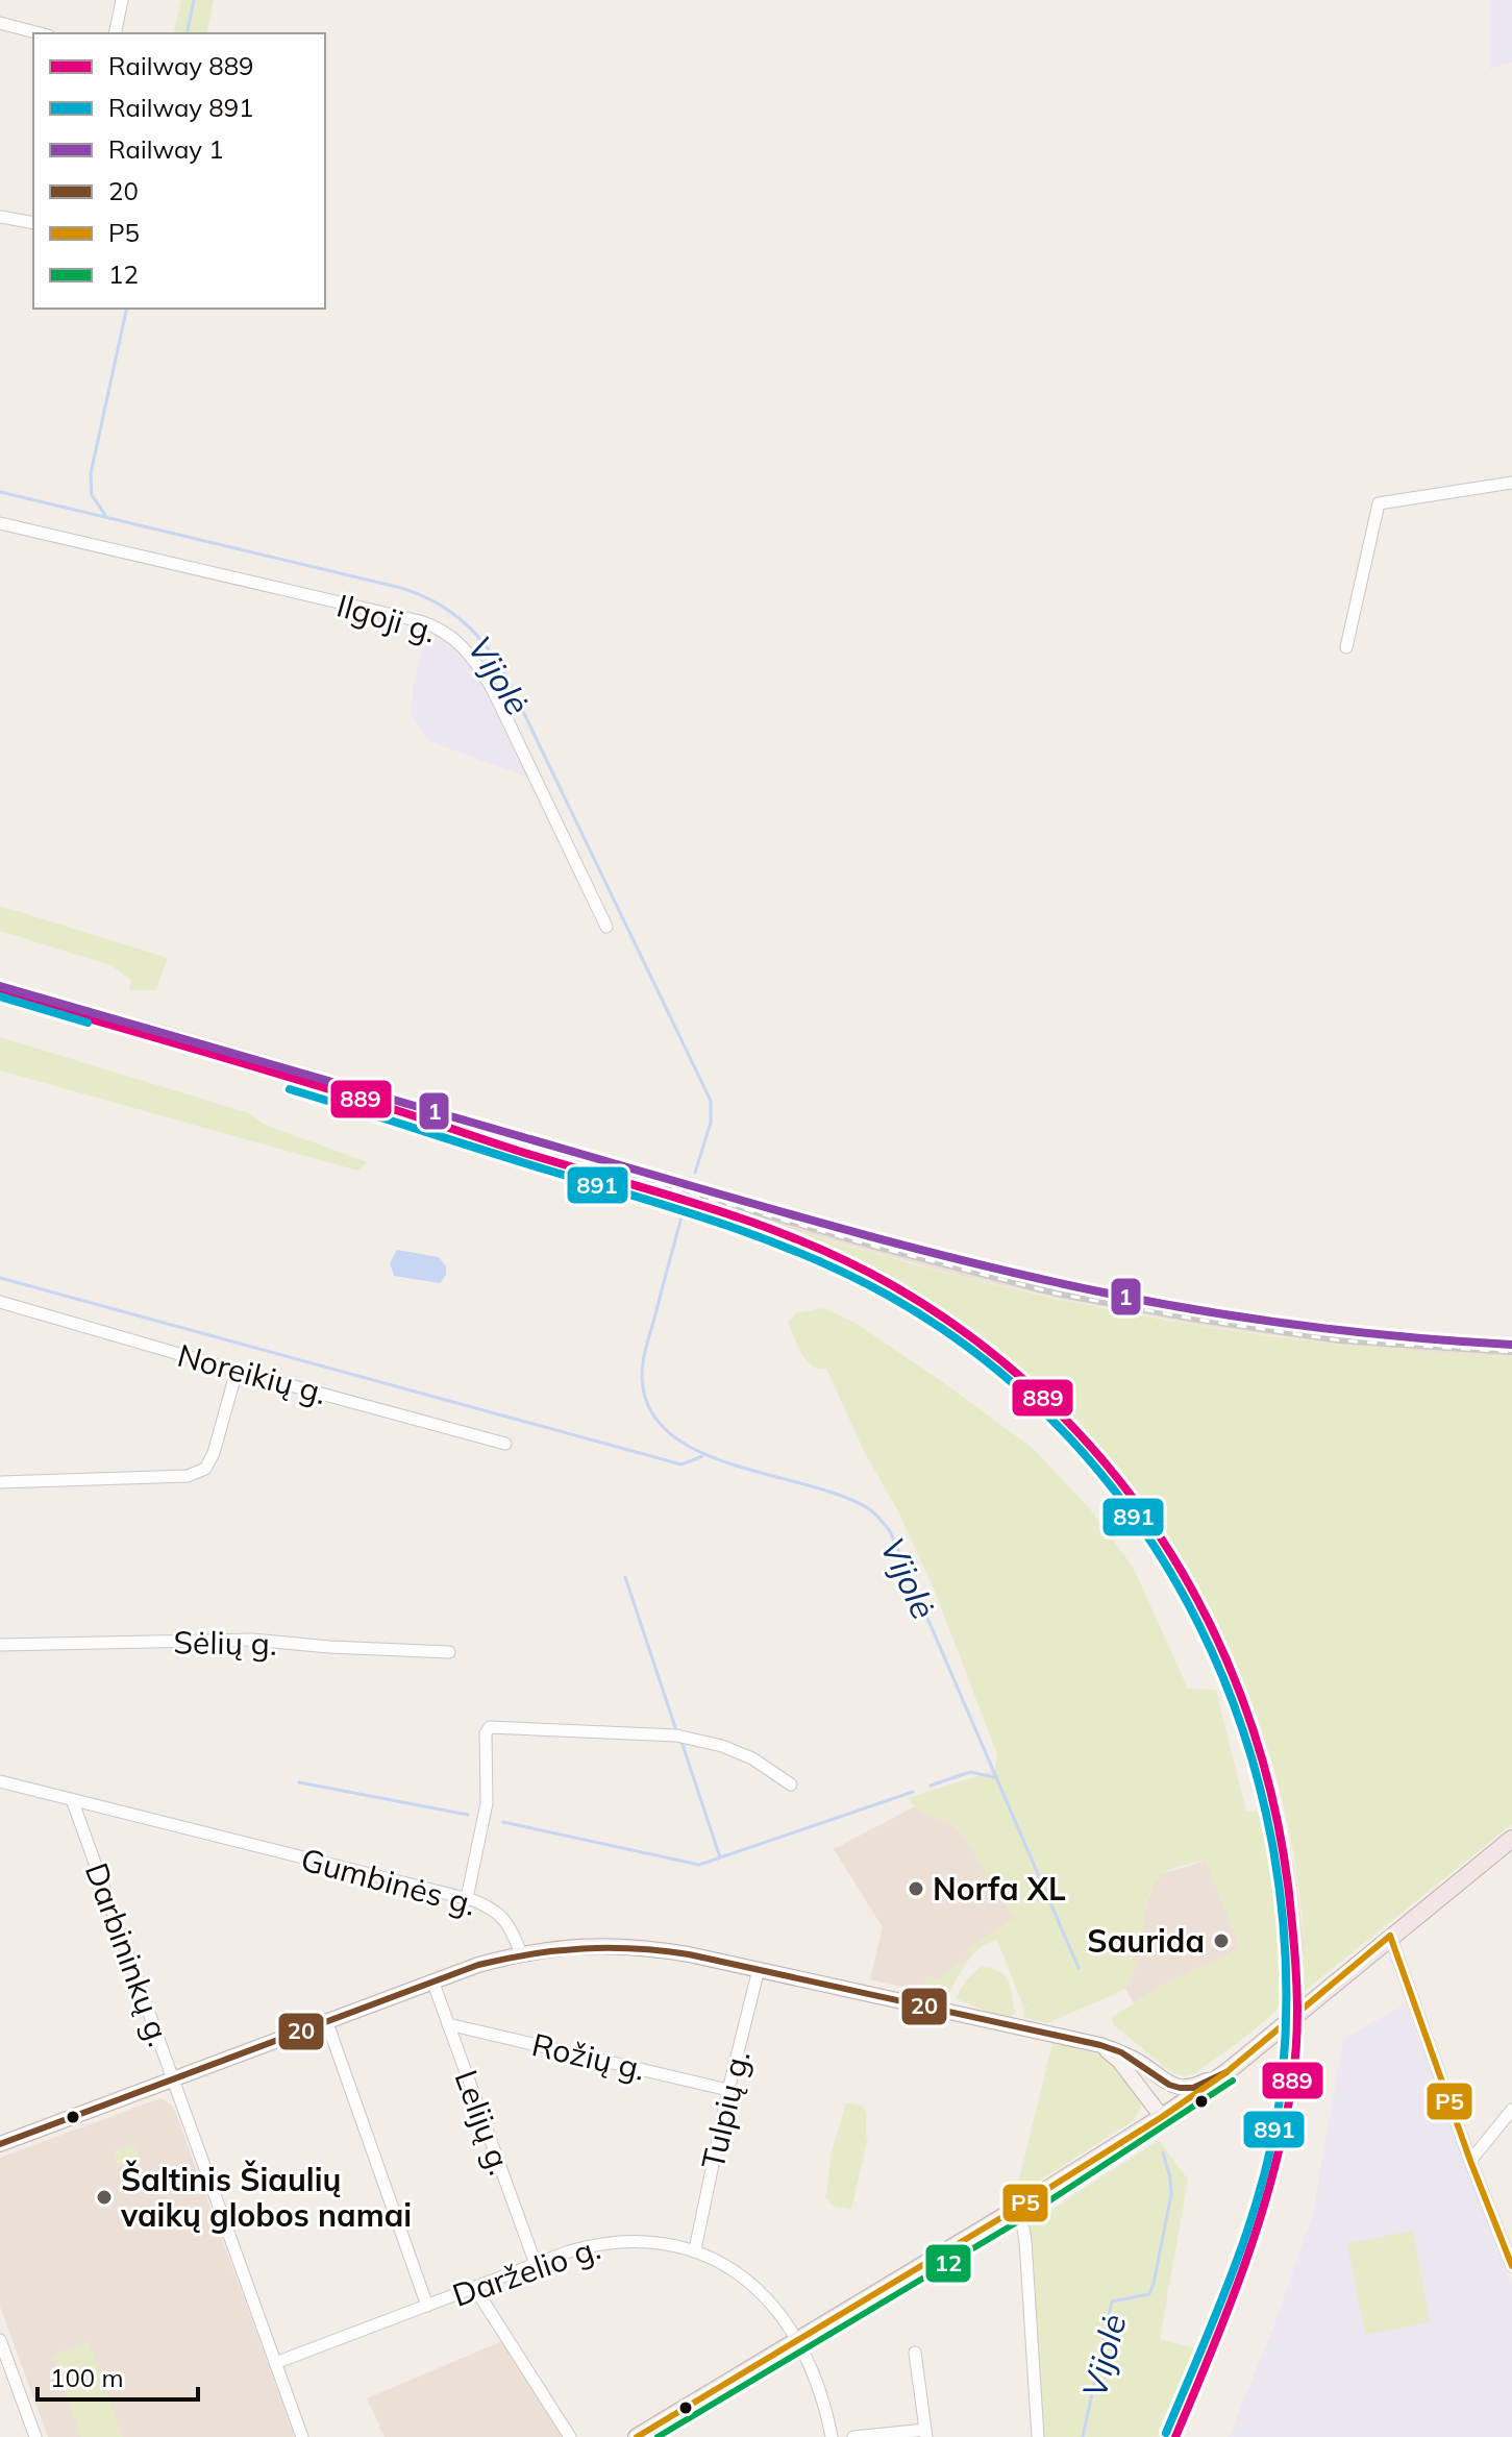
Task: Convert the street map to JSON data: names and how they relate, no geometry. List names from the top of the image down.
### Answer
{
  "streets": {
    "street": [
      "Ilgoji g.",
      "Noreikių g.",
      "Sėlių g.",
      "Gumbinės g.",
      "Darbininkų g.",
      "Rožių g.",
      "Tulpių g.",
      "Lelijų g.",
      "Darželio g."
    ]
  },
  "crossings": [
    ["Gumbinės g.", "Darbininkų g."],
    ["Darbininkų g.", "Darželio g."],
    ["Rožių g.", "Tulpių g."],
    ["Rožių g.", "Lelijų g."],
    ["Tulpių g.", "Darželio g."],
    ["Lelijų g.", "Darželio g."]
  ],
  "water": ["Vijolė"],
  "places": ["Norfa XL", "Saurida", "Šaltinis Šiaulių vaikų globos namai"],
  "lines": [
    "rail line 1",
    "rail line 889",
    "rail line 891",
    "transit line P5",
    "transit line 20",
    "transit line 12"
  ],
  "legend": [
    "Railway 889",
    "Railway 891",
    "Railway 1",
    "20",
    "P5",
    "12"
  ],
  "scale_bar": "100 m"
}
